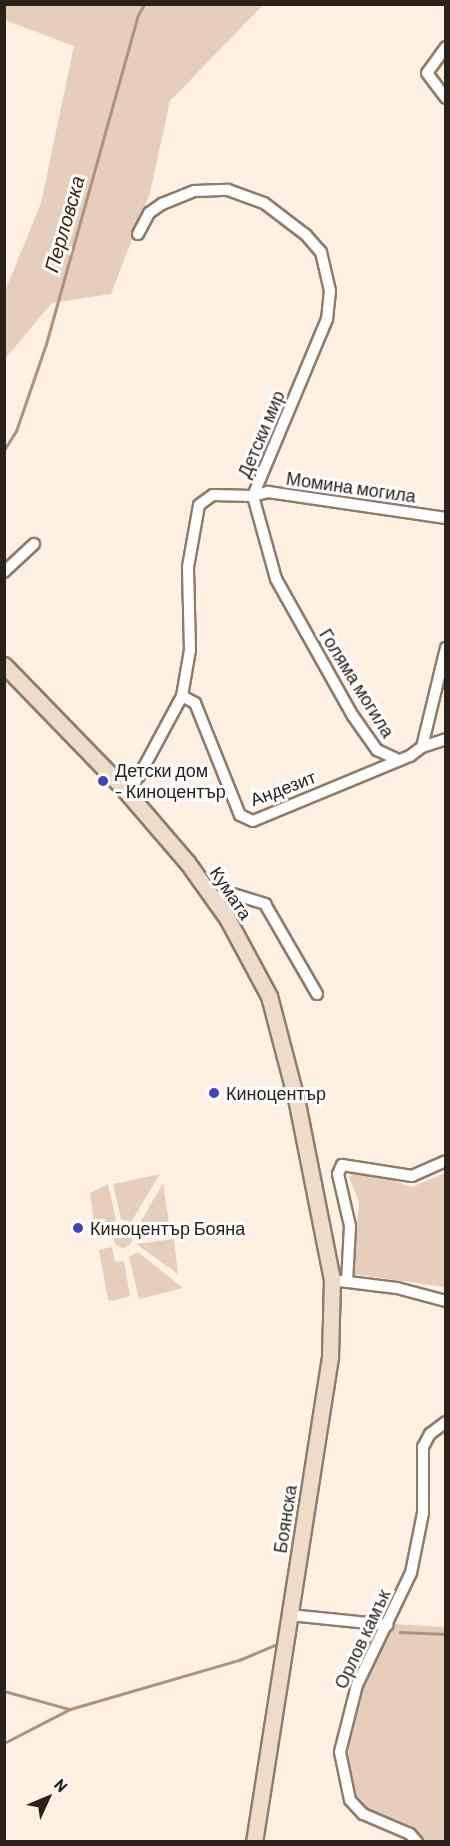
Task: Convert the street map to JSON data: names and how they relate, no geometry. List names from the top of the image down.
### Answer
{
  "streets": {
    "main road": ["Кумата", "Боянска"],
    "street": [
      "Детски мир",
      "Момина могила",
      "Голяма могила",
      "Андезит",
      "Орлов камък"
    ]
  },
  "crossings": [
    ["Детски мир", "Момина могила"],
    ["Детски мир", "Голяма могила"],
    ["Детски мир", "Андезит"],
    ["Детски мир", "Кумата"],
    ["Момина могила", "Голяма могила"],
    ["Голяма могила", "Андезит"],
    ["Кумата", "Боянска"]
  ],
  "water": ["Перловска"],
  "places": ["Детски дом - Киноцентър", "Киноцентър", "Киноцентър Бояна"],
  "north": "top right"
}
